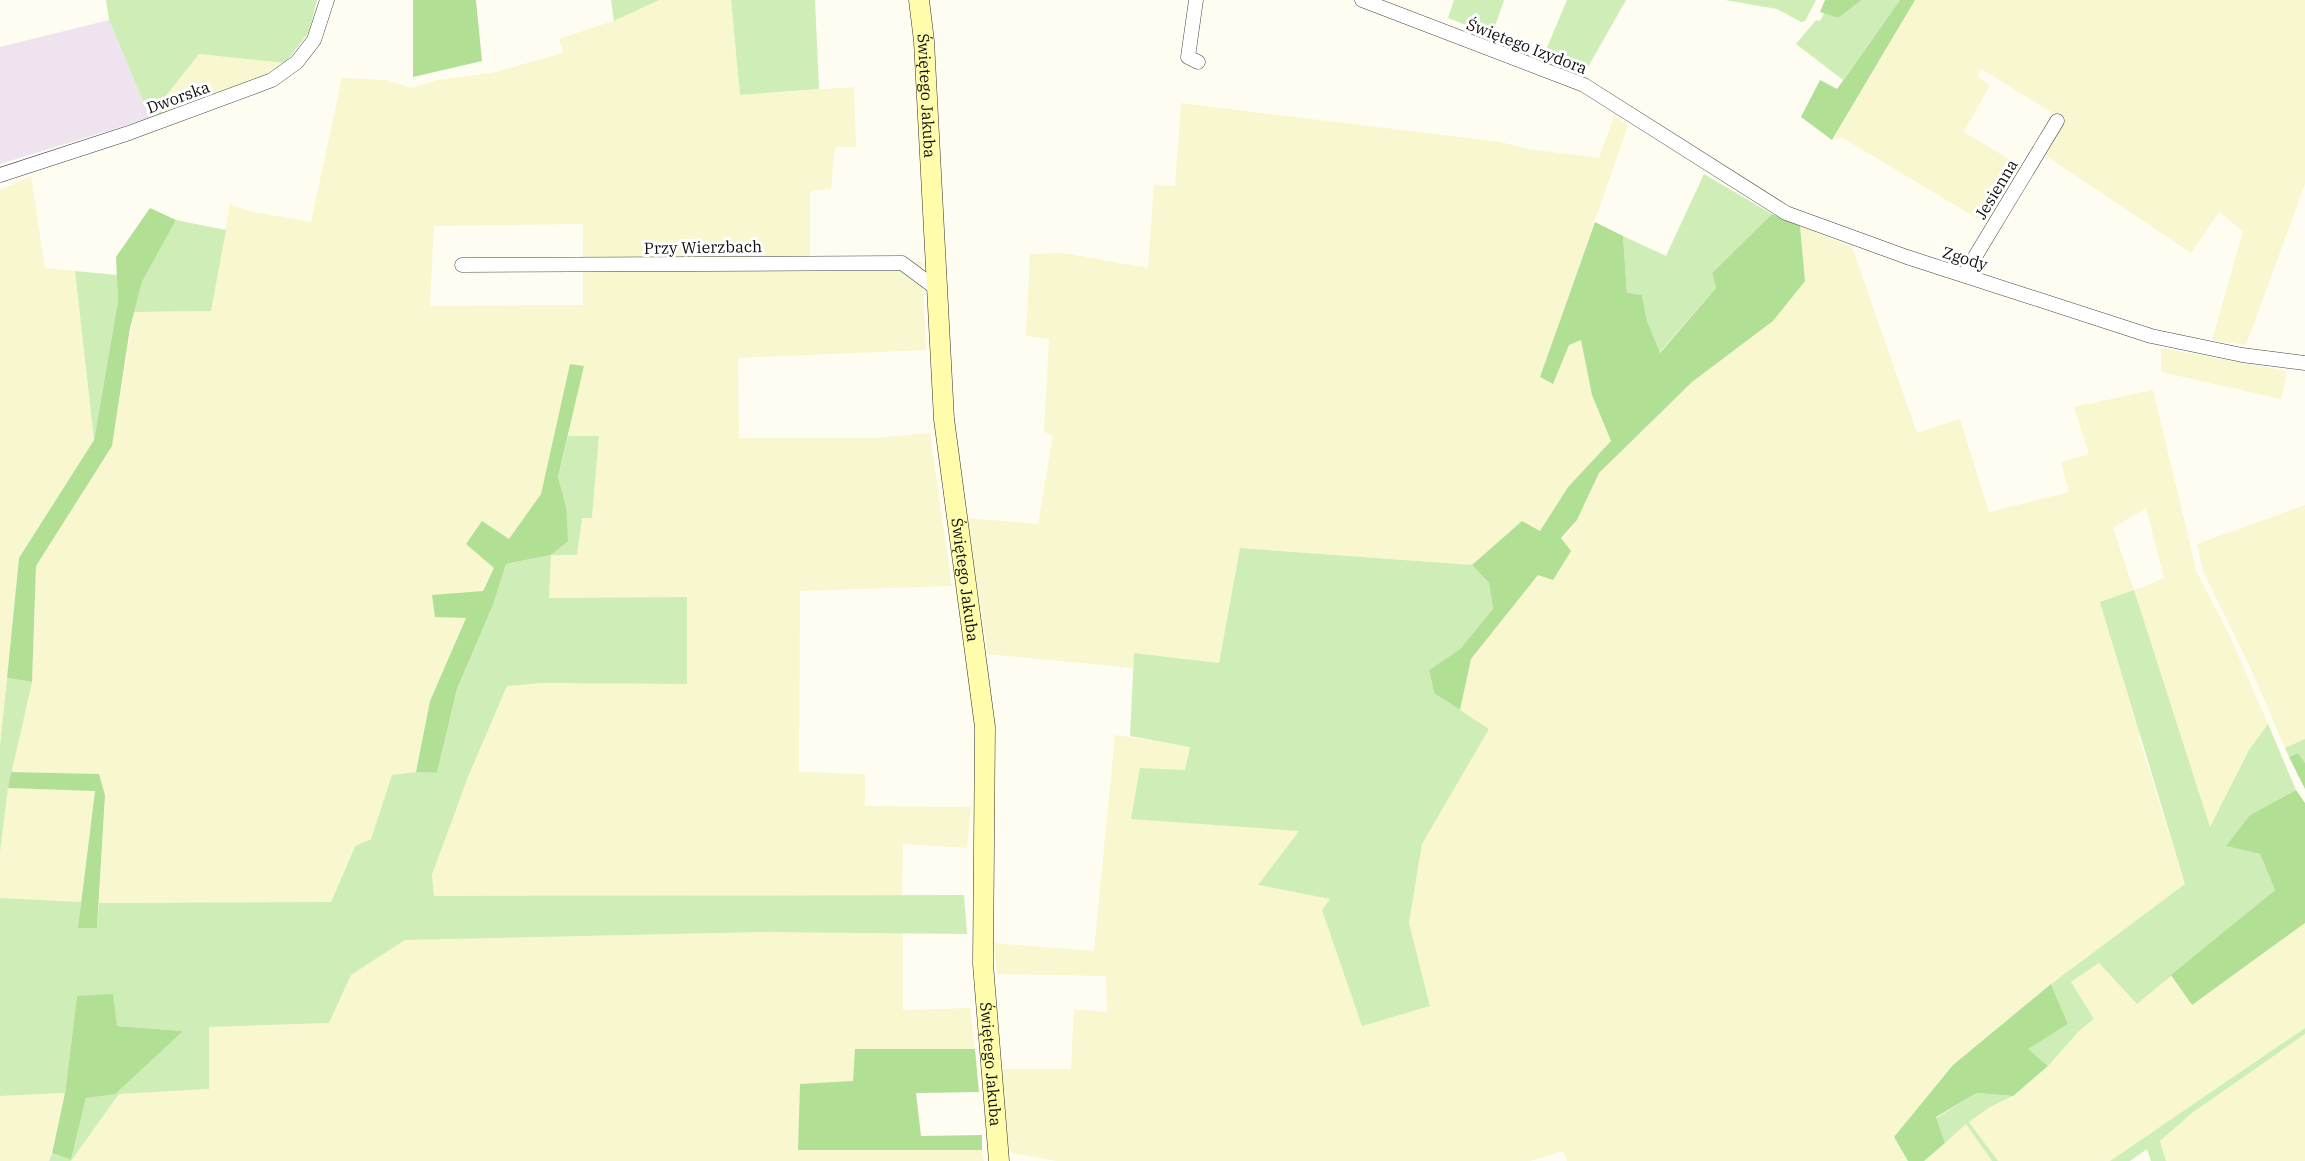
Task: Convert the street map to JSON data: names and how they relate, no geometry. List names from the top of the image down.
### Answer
{
  "streets": {
    "street": [
      "Świętego Izydora",
      "Świętego Jakuba",
      "Dworska",
      "Jesienna",
      "Przy Wierzbach",
      "Zgody"
    ]
  },
  "crossings": [
    ["Świętego Izydora", "Zgody"],
    ["Świętego Jakuba", "Przy Wierzbach"],
    ["Jesienna", "Zgody"]
  ]
}
